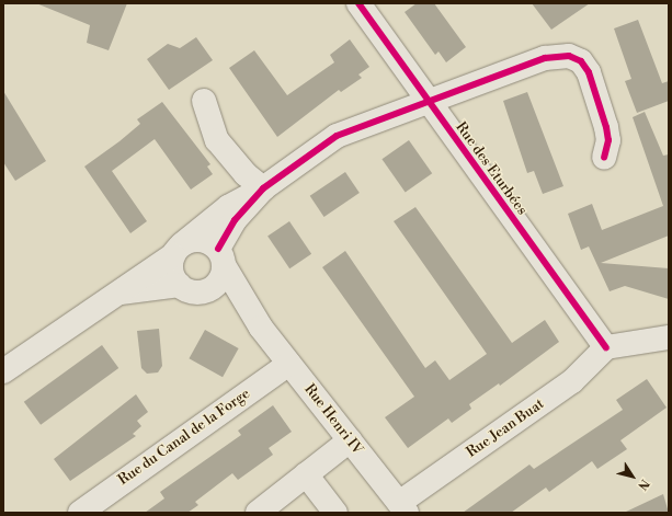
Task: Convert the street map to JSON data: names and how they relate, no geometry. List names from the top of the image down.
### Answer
{
  "streets": {
    "street": [
      "Rue des Eturbées",
      "Rue Henri IV",
      "Rue Jean Buat",
      "Rue du Canal de la Forge"
    ]
  },
  "crossings": [
    ["Rue des Eturbées", "Rue Jean Buat"],
    ["Rue Henri IV", "Rue Jean Buat"],
    ["Rue Henri IV", "Rue du Canal de la Forge"]
  ],
  "north": "bottom right"
}
